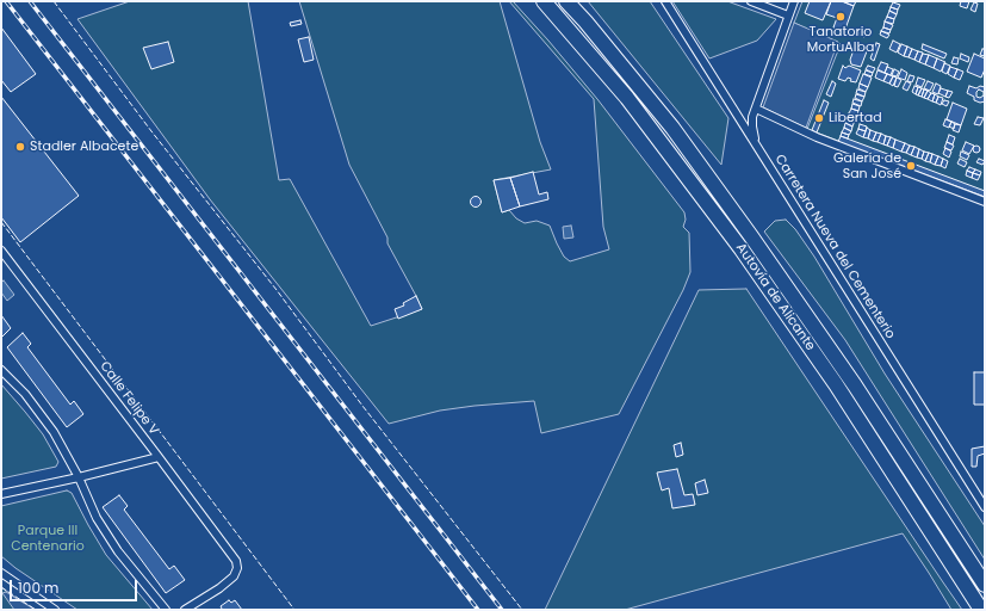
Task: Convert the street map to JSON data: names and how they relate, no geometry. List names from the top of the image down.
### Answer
{
  "streets": {
    "highway": ["Autovía de Alicante"],
    "street": ["Carretera Nueva del Cementerio", "Calle Felipe V"]
  },
  "parks": ["Parque III Centenario"],
  "places": [
    "Tanatorio MortuAlba",
    "Libertad",
    "Stadler Albacete",
    "Galería de San José"
  ],
  "scale_bar": "100 m"
}
